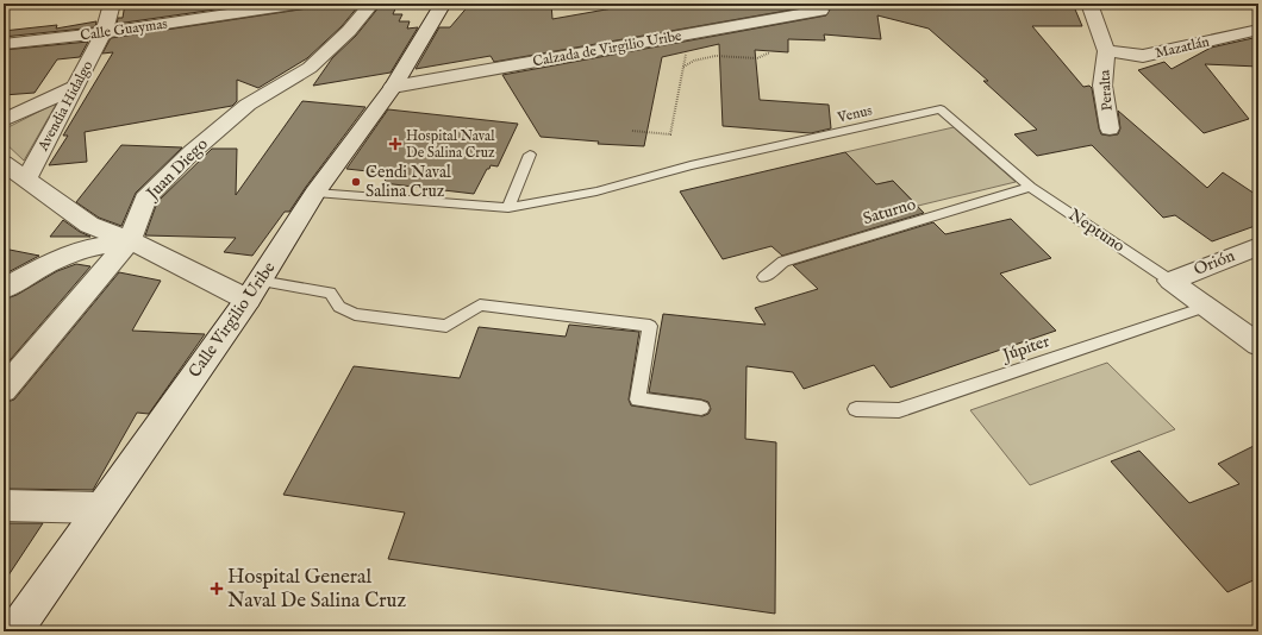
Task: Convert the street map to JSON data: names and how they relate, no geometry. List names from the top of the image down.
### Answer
{
  "streets": {
    "street": [
      "Calle Guaymas",
      "Mazatlán",
      "Calzada de Virgilio Uribe",
      "Peralta",
      "Avendia Hidalgo",
      "Juan Diego",
      "Neptuno",
      "Orión",
      "Calle Virgilio Uribe"
    ],
    "lane": ["Venus", "Saturno", "Júpiter"]
  },
  "crossings": [
    ["Calle Guaymas", "Avendia Hidalgo"],
    ["Mazatlán", "Peralta"],
    ["Calzada de Virgilio Uribe", "Calle Virgilio Uribe"],
    ["Venus", "Neptuno"],
    ["Venus", "Calle Virgilio Uribe"],
    ["Saturno", "Neptuno"],
    ["Neptuno", "Orión"],
    ["Neptuno", "Júpiter"]
  ],
  "places": {
    "health": ["Hospital Naval De Salina Cruz", "Hospital General Naval De Salina Cruz"],
    "other": ["Cendi Naval Salina Cruz"]
  }
}
